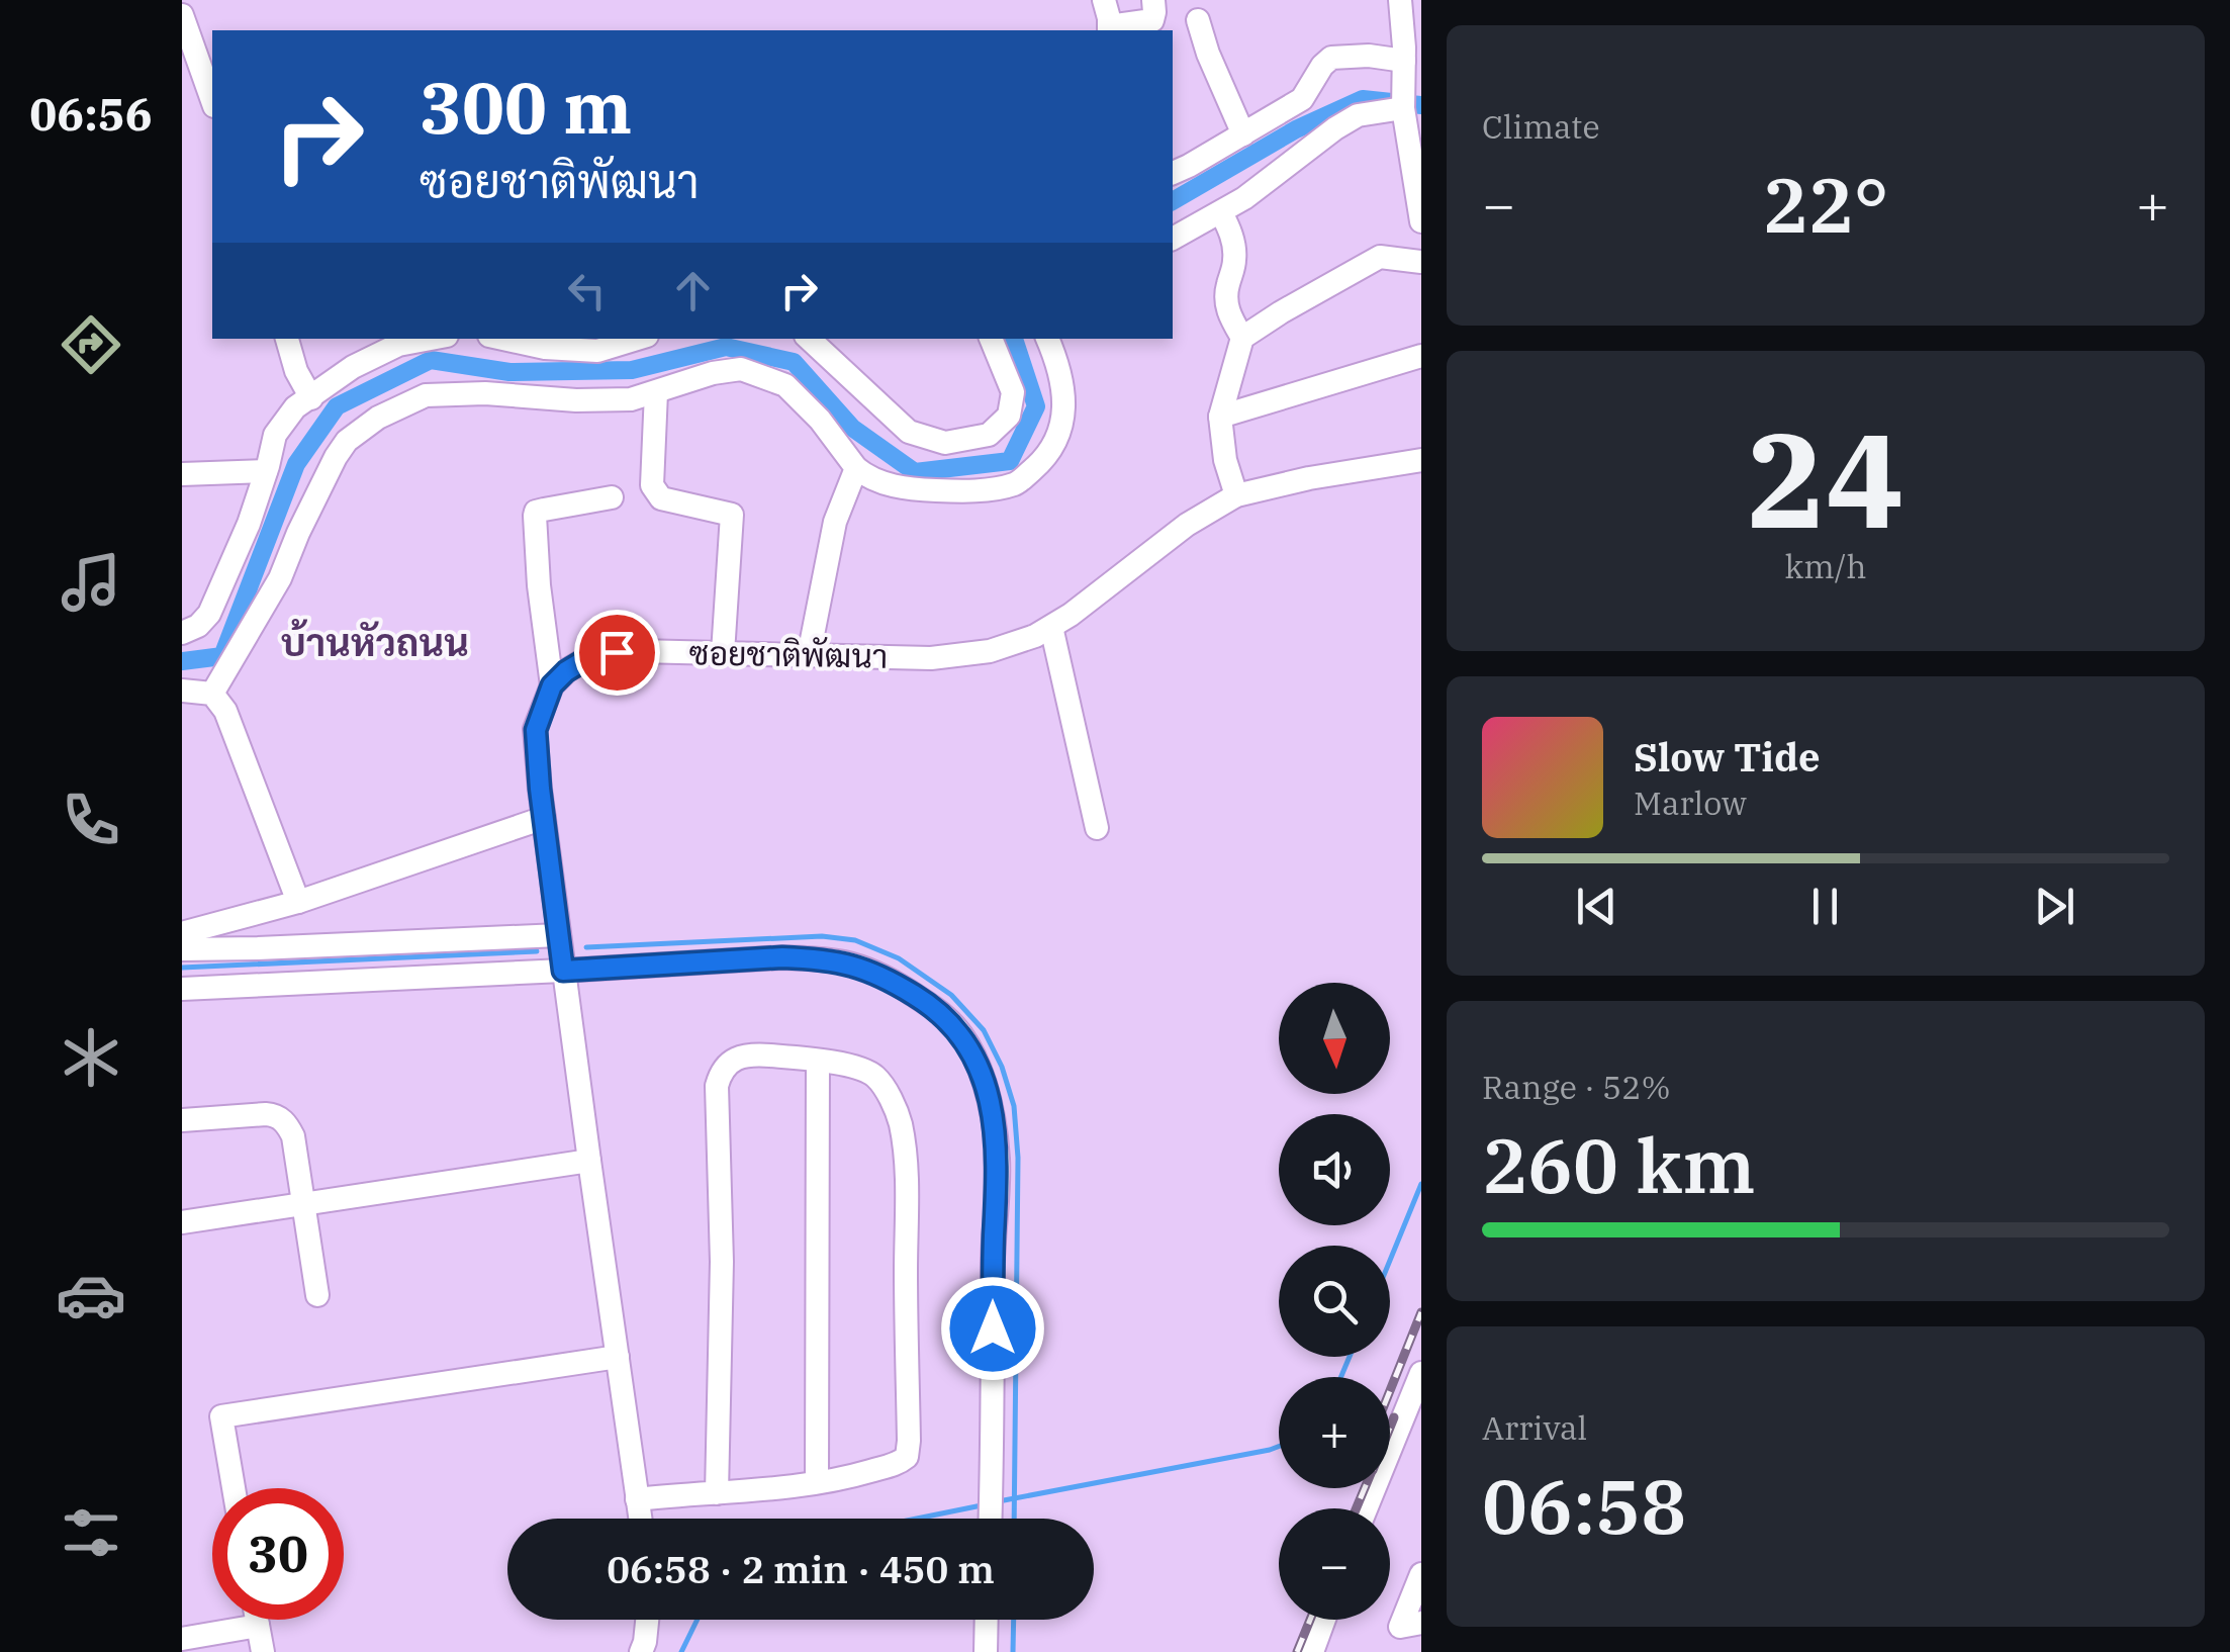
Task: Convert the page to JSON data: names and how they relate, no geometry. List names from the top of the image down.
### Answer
{
  "streets": {
    "street": ["ซอยชาติพัฒนา"]
  },
  "districts": ["บ้านหัวถนน"],
  "north": "bottom",
  "page": {
    "tabs": "06:56",
    "tile": [
      "Climate",
      ["24", "km/h"],
      ["Range · 52%", "260 km"],
      ["Arrival", "06:58"]
    ],
    "turn": ["300 m", "ซอยชาติพัฒนา"],
    "heat": ["−", "22°", "+"],
    "song": ["Slow Tide", "Marlow"],
    "map_buttons": ["+", "−"],
    "limit": "30",
    "trip": "06:58 · 2 min · 450 m"
  }
}
